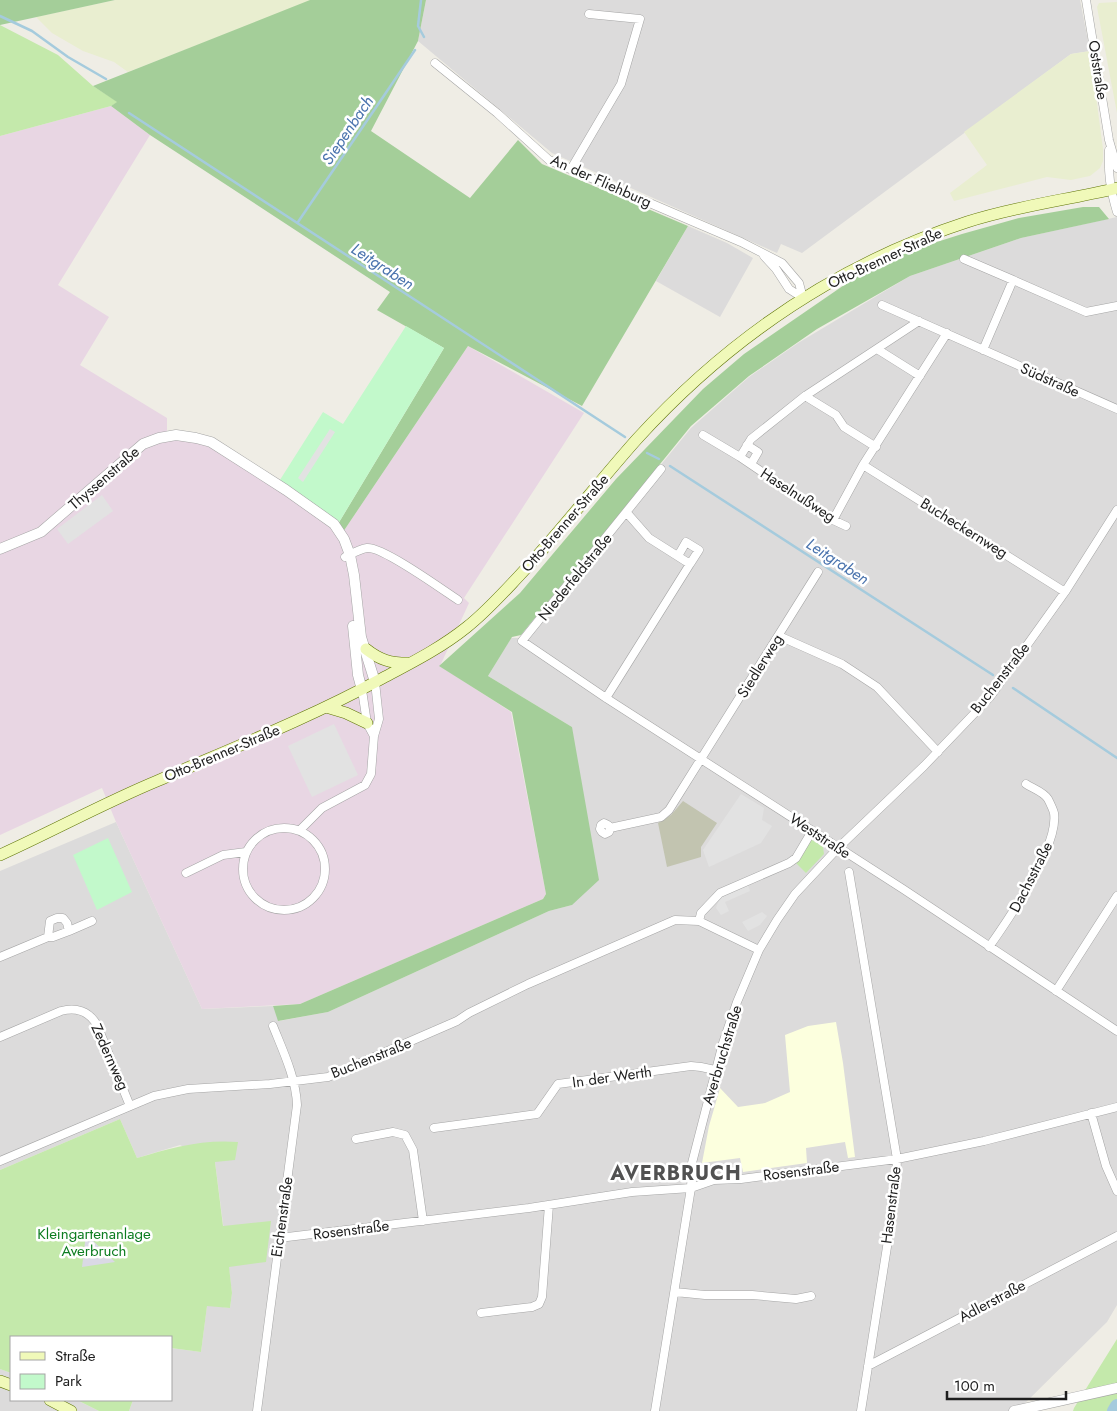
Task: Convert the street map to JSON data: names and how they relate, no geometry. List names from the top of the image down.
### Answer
{
  "streets": {
    "main road": ["Otto-Brenner-Straße"],
    "street": [
      "Oststraße",
      "An der Fliehburg",
      "Südstraße",
      "Thyssenstraße",
      "Haselnußweg",
      "Bucheckernweg",
      "Niederfeldstraße",
      "Siedlerweg",
      "Buchenstraße",
      "Weststraße",
      "Dachsstraße",
      "Averbruchstraße",
      "Zedernweg",
      "In der Werth",
      "Rosenstraße",
      "Hasenstraße",
      "Eichenstraße",
      "Adlerstraße"
    ]
  },
  "crossings": [
    ["Oststraße", "Otto-Brenner-Straße"],
    ["An der Fliehburg", "Otto-Brenner-Straße"],
    ["Otto-Brenner-Straße", "Thyssenstraße"],
    ["Bucheckernweg", "Buchenstraße"],
    ["Niederfeldstraße", "Weststraße"],
    ["Siedlerweg", "Weststraße"],
    ["Buchenstraße", "Weststraße"],
    ["Buchenstraße", "Averbruchstraße"],
    ["Buchenstraße", "Zedernweg"],
    ["Buchenstraße", "Eichenstraße"],
    ["Weststraße", "Dachsstraße"],
    ["Weststraße", "Averbruchstraße"],
    ["Averbruchstraße", "In der Werth"],
    ["Averbruchstraße", "Rosenstraße"],
    ["Rosenstraße", "Hasenstraße"],
    ["Rosenstraße", "Eichenstraße"],
    ["Hasenstraße", "Adlerstraße"]
  ],
  "districts": ["AVERBRUCH"],
  "water": ["Siepenbach", "Leitgraben"],
  "parks": ["Kleingartenanlage Averbruch"],
  "legend": ["Straße", "Park"],
  "scale_bar": "100 m"
}
